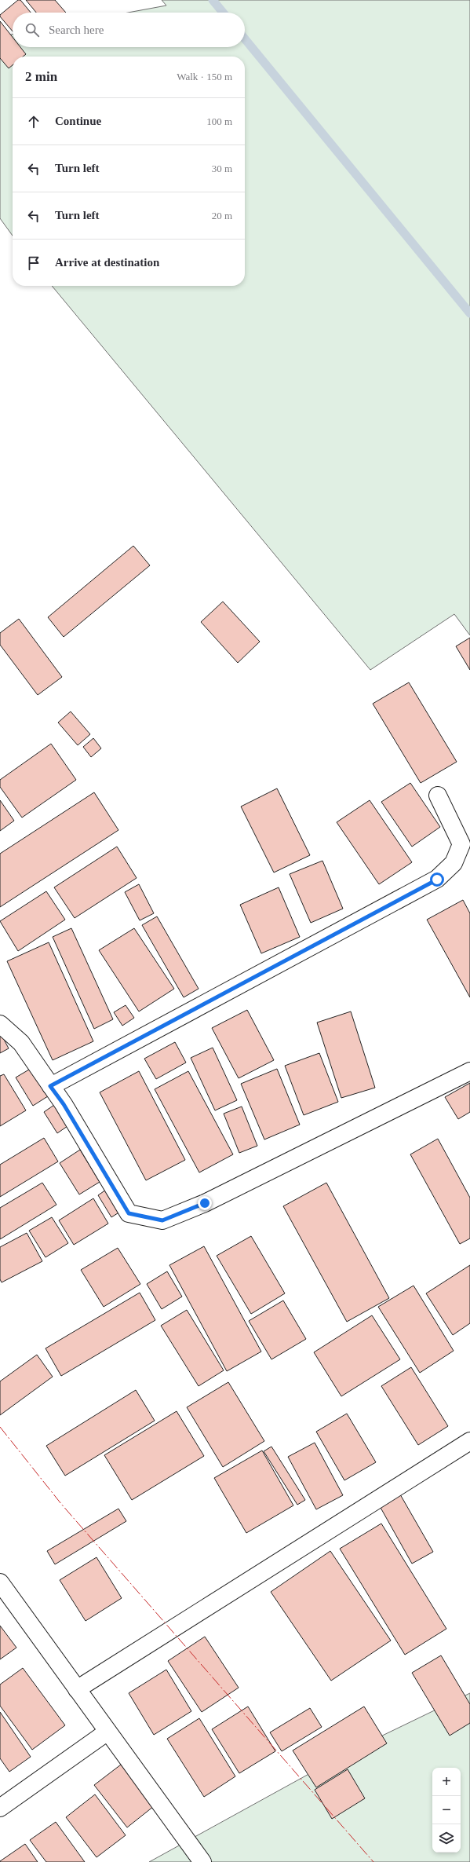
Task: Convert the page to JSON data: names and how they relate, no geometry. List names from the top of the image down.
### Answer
{
  "page": {
    "search": "Search here",
    "heading": ["2 min", "Walk · 150 m"],
    "list": [
      ["Continue", "100 m"],
      ["Turn left", "30 m"],
      ["Turn left", "20 m"],
      "Arrive at destination"
    ],
    "map_buttons": ["+", "−"]
  }
}
